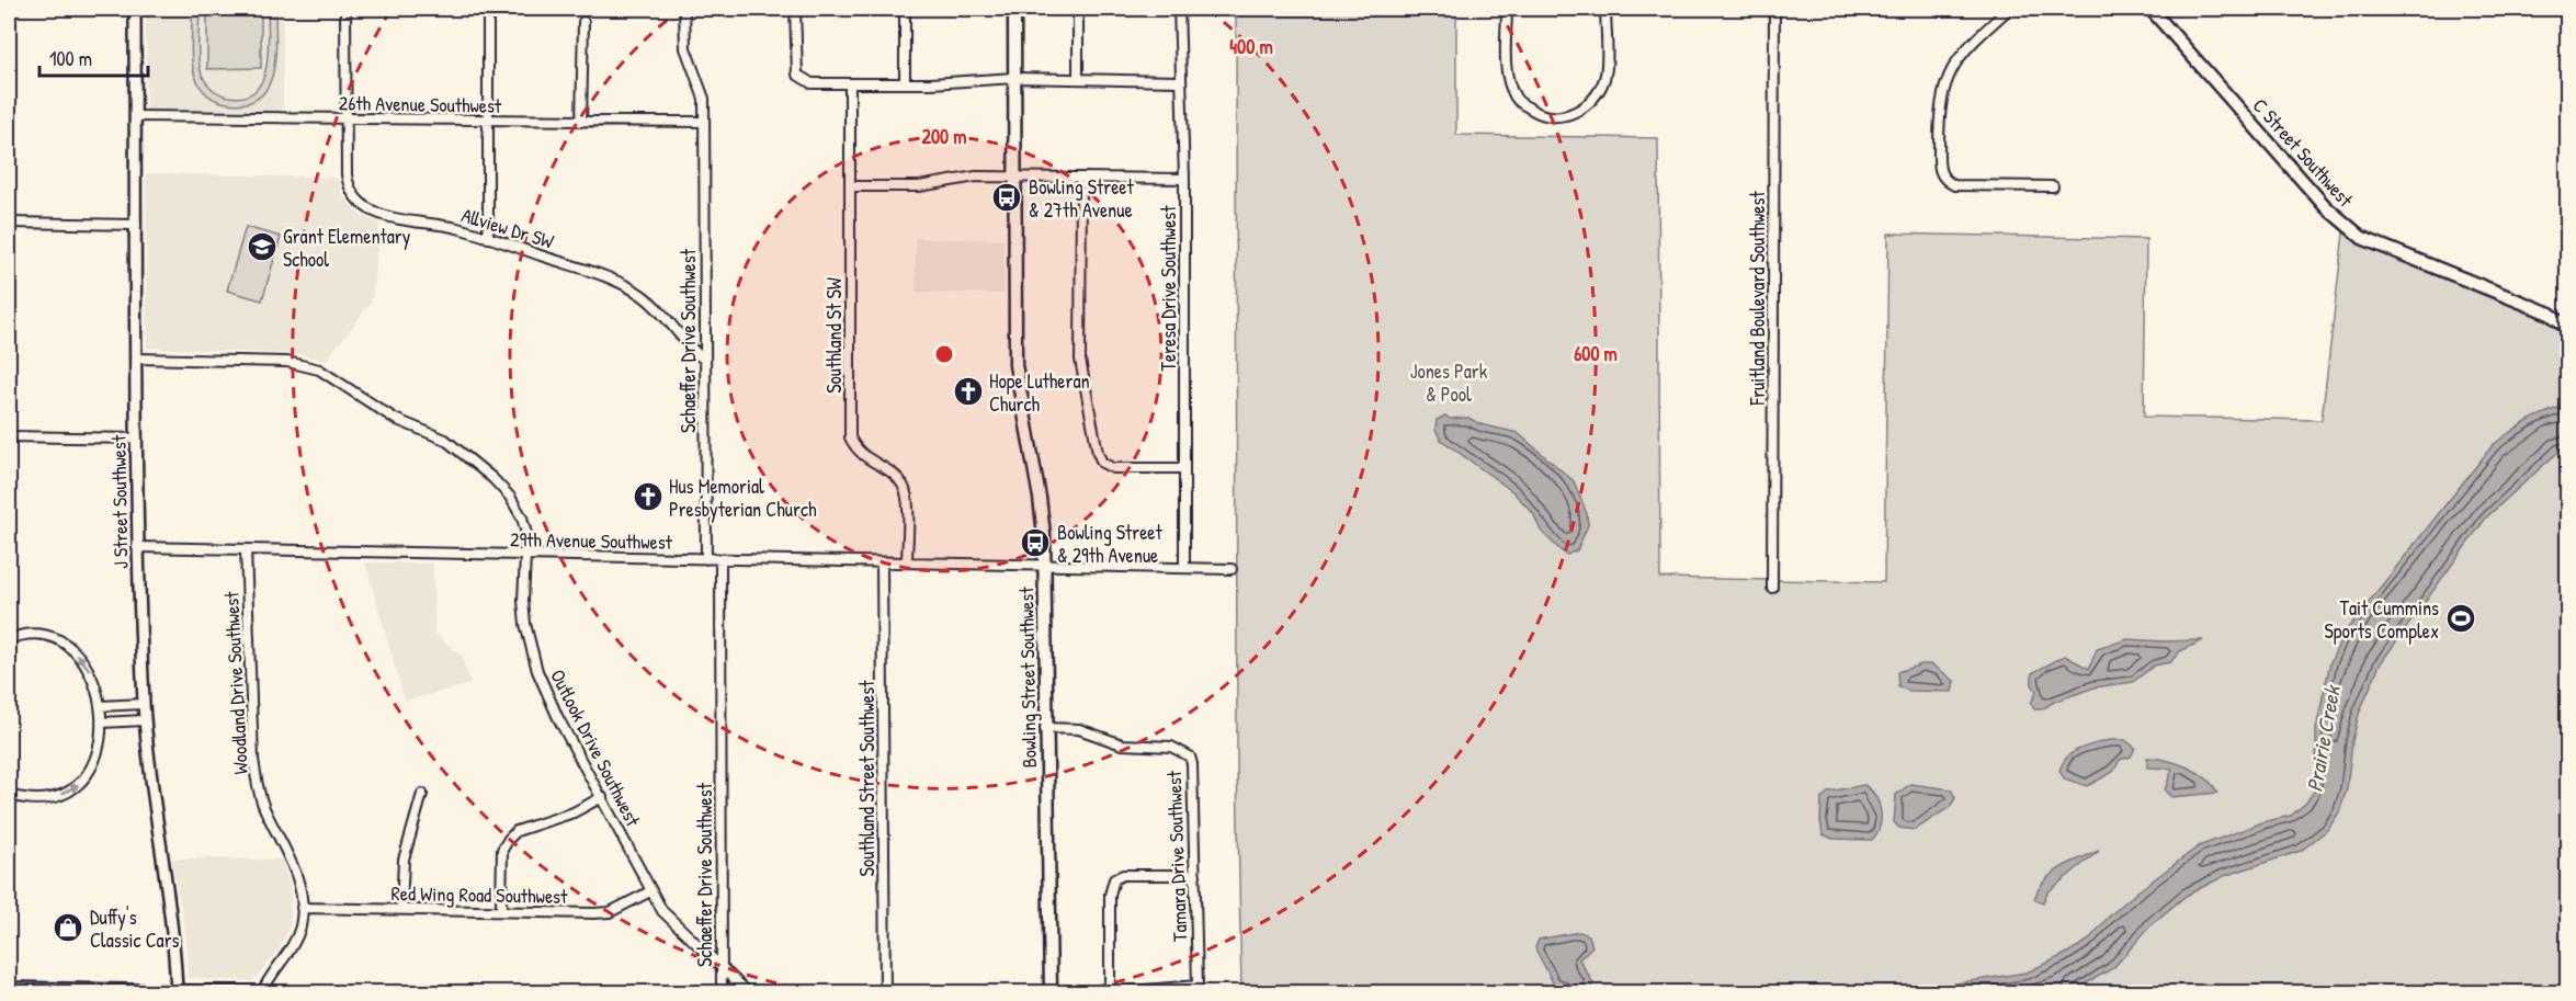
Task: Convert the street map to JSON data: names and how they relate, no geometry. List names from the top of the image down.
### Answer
{
  "streets": {
    "main road": ["C Street Southwest", "Bowling Street Southwest"],
    "street": [
      "26th Avenue Southwest",
      "Allview Dr SW",
      "Teresa Drive Southwest",
      "Fruitland Boulevard Southwest",
      "Southland St SW",
      "Schaeffer Drive Southwest",
      "J Street Southwest",
      "29th Avenue Southwest",
      "Woodland Drive Southwest",
      "Outlook Drive Southwest",
      "Southland Street Southwest",
      "Tamara Drive Southwest",
      "Red Wing Road Southwest"
    ]
  },
  "crossings": [
    ["26th Avenue Southwest", "Allview Dr SW"],
    ["26th Avenue Southwest", "Schaeffer Drive Southwest"],
    ["26th Avenue Southwest", "J Street Southwest"],
    ["Allview Dr SW", "Schaeffer Drive Southwest"],
    ["Teresa Drive Southwest", "29th Avenue Southwest"],
    ["Southland St SW", "29th Avenue Southwest"],
    ["Schaeffer Drive Southwest", "29th Avenue Southwest"],
    ["Schaeffer Drive Southwest", "Outlook Drive Southwest"],
    ["J Street Southwest", "29th Avenue Southwest"],
    ["J Street Southwest", "Outlook Drive Southwest"],
    ["29th Avenue Southwest", "Bowling Street Southwest"],
    ["29th Avenue Southwest", "Woodland Drive Southwest"],
    ["29th Avenue Southwest", "Outlook Drive Southwest"],
    ["29th Avenue Southwest", "Southland Street Southwest"],
    ["Bowling Street Southwest", "Tamara Drive Southwest"],
    ["Woodland Drive Southwest", "Red Wing Road Southwest"],
    ["Outlook Drive Southwest", "Red Wing Road Southwest"]
  ],
  "water": ["Prairie Creek"],
  "parks": ["Jones Park & Pool"],
  "places": {
    "bus stop": ["Bowling Street & 27th Avenue", "Bowling Street & 29th Avenue"],
    "school or university": ["Grant Elementary School"],
    "church": ["Hope Lutheran Church", "Hus Memorial Presbyterian Church"],
    "sports": ["Tait Cummins Sports Complex"],
    "shop": ["Duffy's Classic Cars"]
  },
  "scale_bar": "100 m",
  "rings": ["400 m", "200 m", "600 m"]
}
